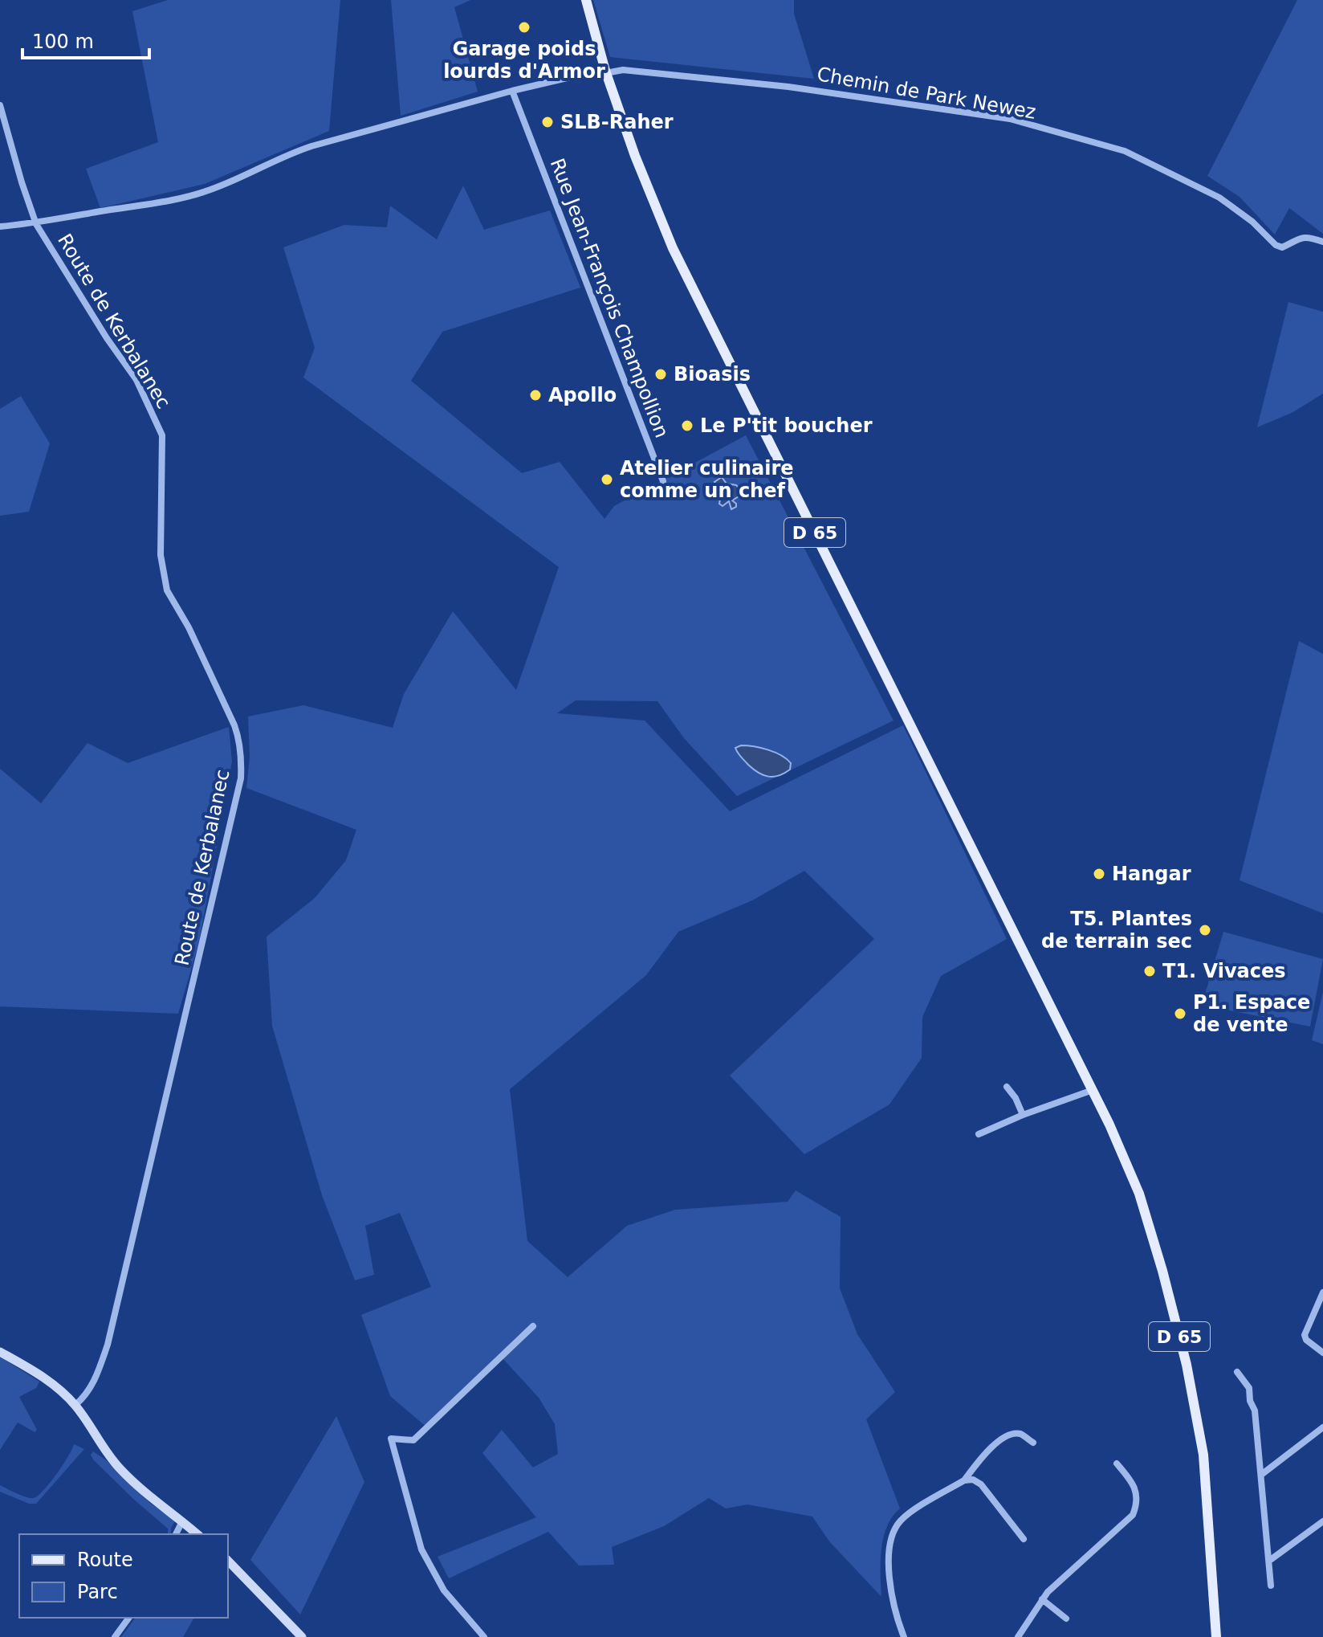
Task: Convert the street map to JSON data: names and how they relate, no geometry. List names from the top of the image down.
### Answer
{
  "streets": {
    "main road": ["D 65"],
    "street": ["Chemin de Park Newez", "Rue Jean-François Champollion", "Route de Kerbalanec"]
  },
  "crossings": [
    ["Chemin de Park Newez", "D 65"]
  ],
  "places": [
    "Garage poids lourds d'Armor",
    "SLB-Raher",
    "Bioasis",
    "Apollo",
    "Le P'tit boucher",
    "Atelier culinaire comme un chef",
    "Hangar",
    "T5. Plantes de terrain sec",
    "T1. Vivaces",
    "P1. Espace de vente"
  ],
  "legend": ["Route", "Parc"],
  "scale_bar": "100 m"
}
